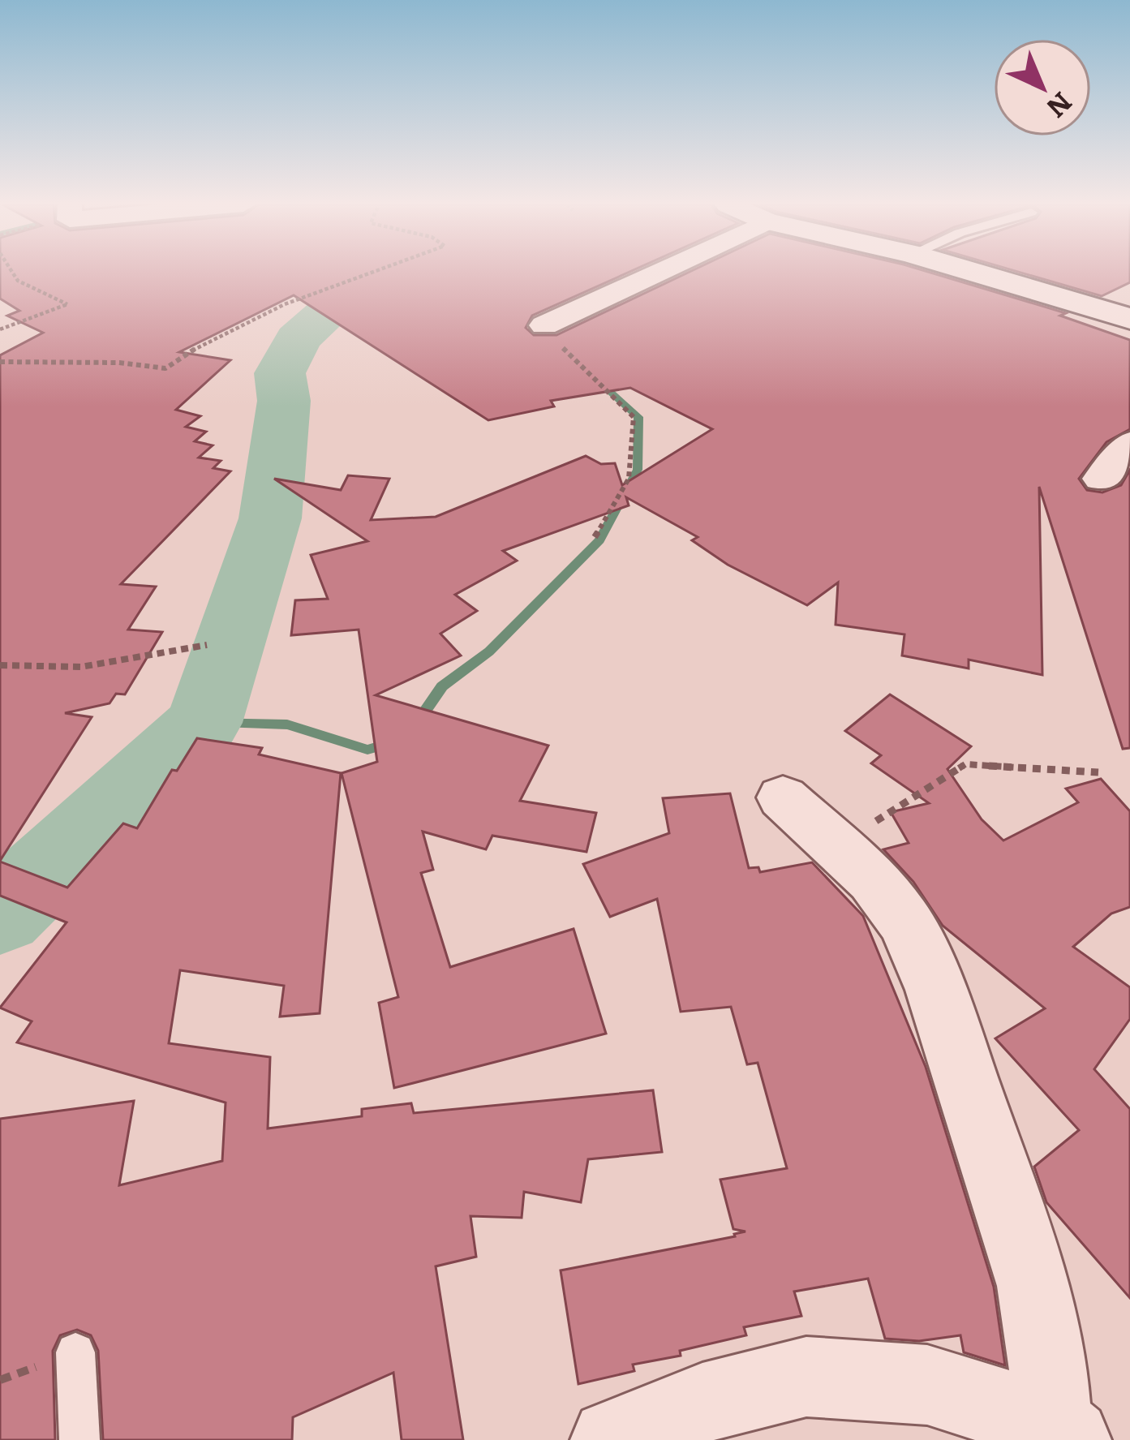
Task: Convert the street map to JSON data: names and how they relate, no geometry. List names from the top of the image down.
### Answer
{
  "north": "bottom right"
}
